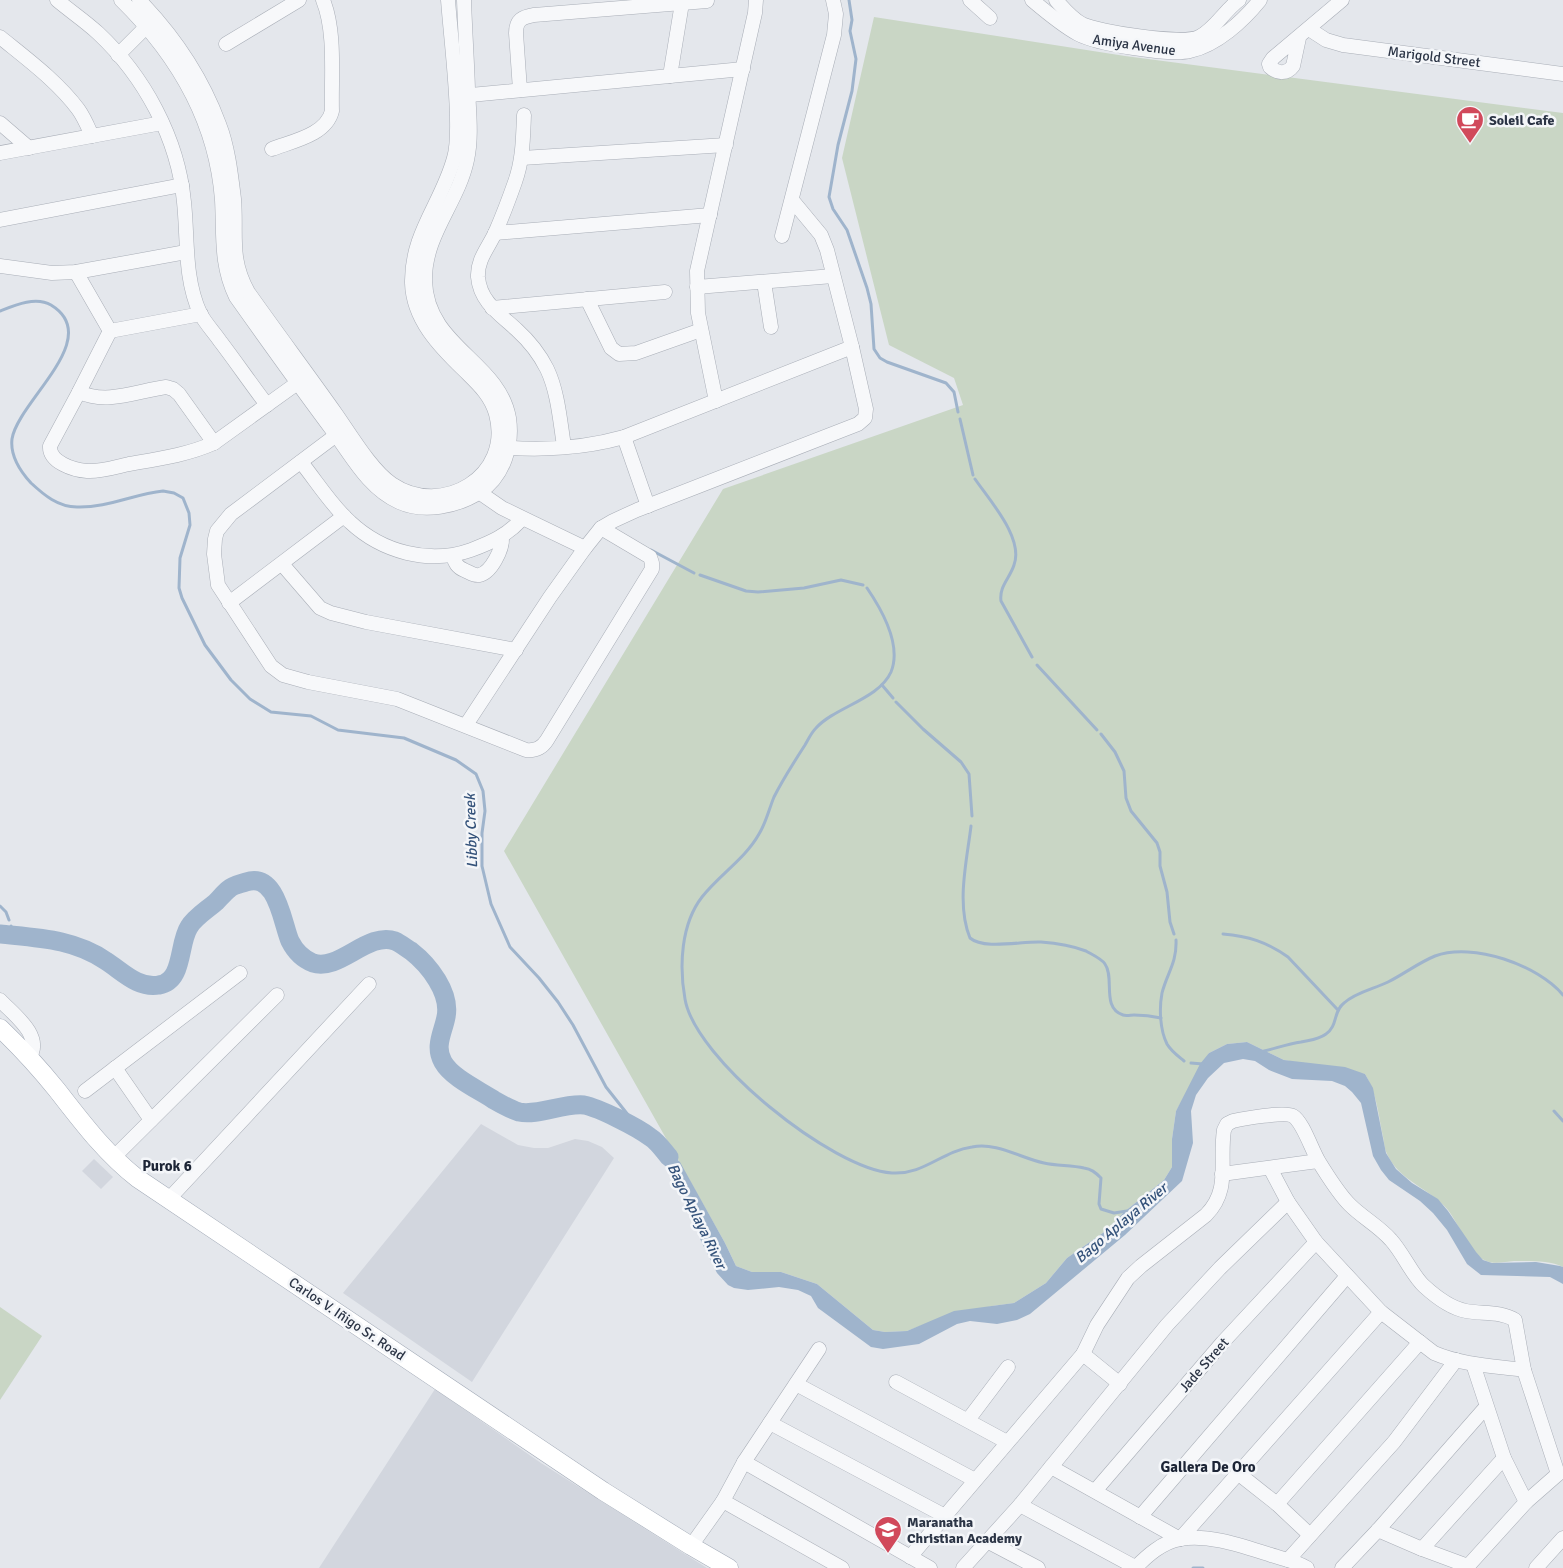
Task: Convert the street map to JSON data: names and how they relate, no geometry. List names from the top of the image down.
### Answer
{
  "streets": {
    "main road": ["Carlos V. Iñigo Sr. Road"],
    "street": ["Amiya Avenue", "Marigold Street", "Jade Street"]
  },
  "districts": ["Purok 6", "Gallera De Oro"],
  "water": ["Libby Creek", "Bago Aplaya River"],
  "places": {
    "cafe": ["Soleil Cafe"],
    "school or university": ["Maranatha Christian Academy"]
  }
}
